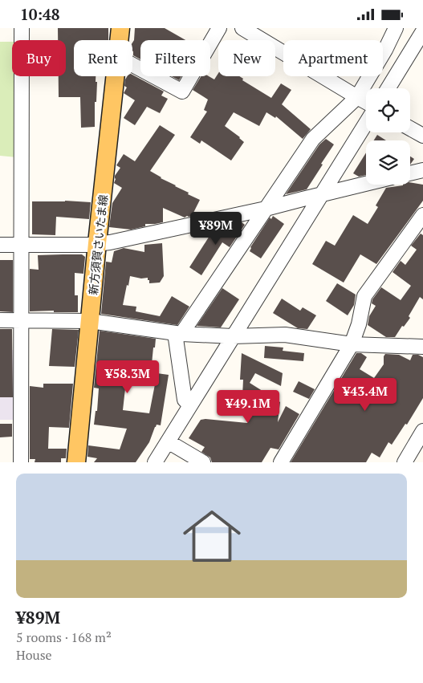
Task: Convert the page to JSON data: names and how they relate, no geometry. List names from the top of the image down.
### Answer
{
  "streets": {
    "main road": ["新方須賀さいたま線"]
  },
  "page": {
    "status": "10:48",
    "chip": [
      "Buy",
      "Rent",
      "Filters",
      "New",
      "Apartment"
    ],
    "price": [
      "¥89M",
      "¥58.3M",
      "¥43.4M",
      "¥49.1M"
    ],
    "list": [
      {
        "name": "¥89M",
        "note": "5 rooms · 168 m² · House"
      }
    ]
  }
}
